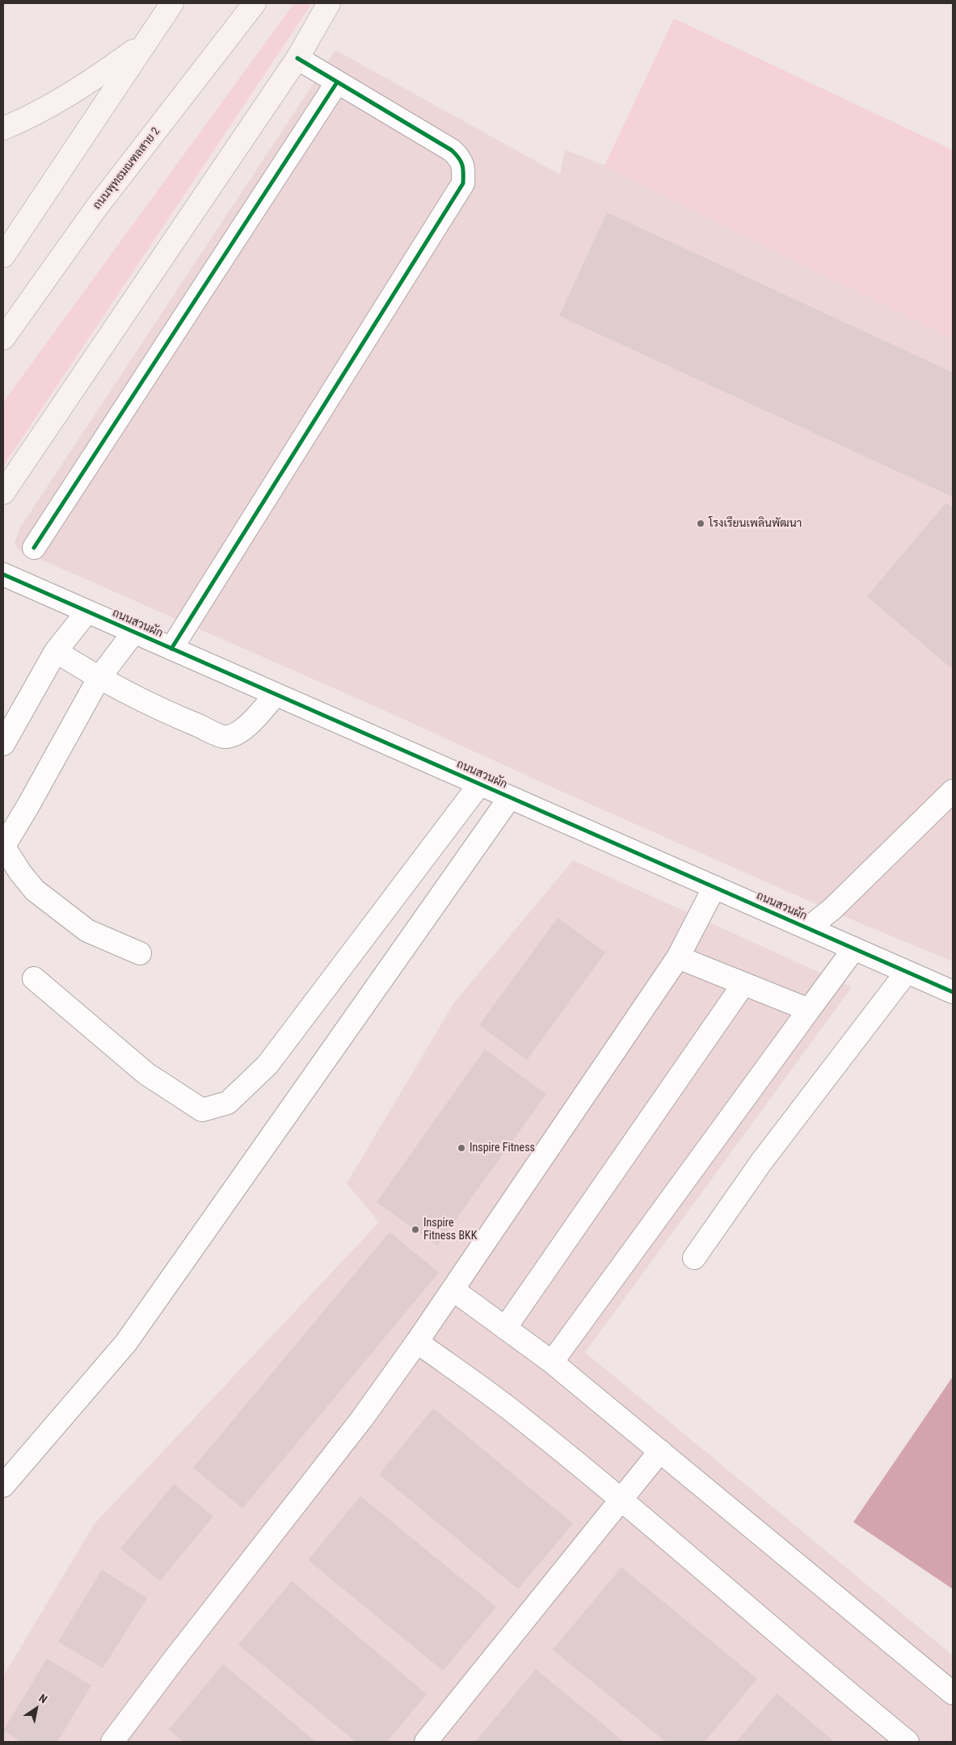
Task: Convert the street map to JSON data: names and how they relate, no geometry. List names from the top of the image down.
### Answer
{
  "streets": {
    "main road": ["ถนนพุทธมณฑลสาย 2"],
    "street": ["ถนนสวนผัก"]
  },
  "places": ["โรงเรียนเพลินพัฒนา", "Inspire Fitness", "Inspire Fitness BKK"],
  "north": "top right"
}
